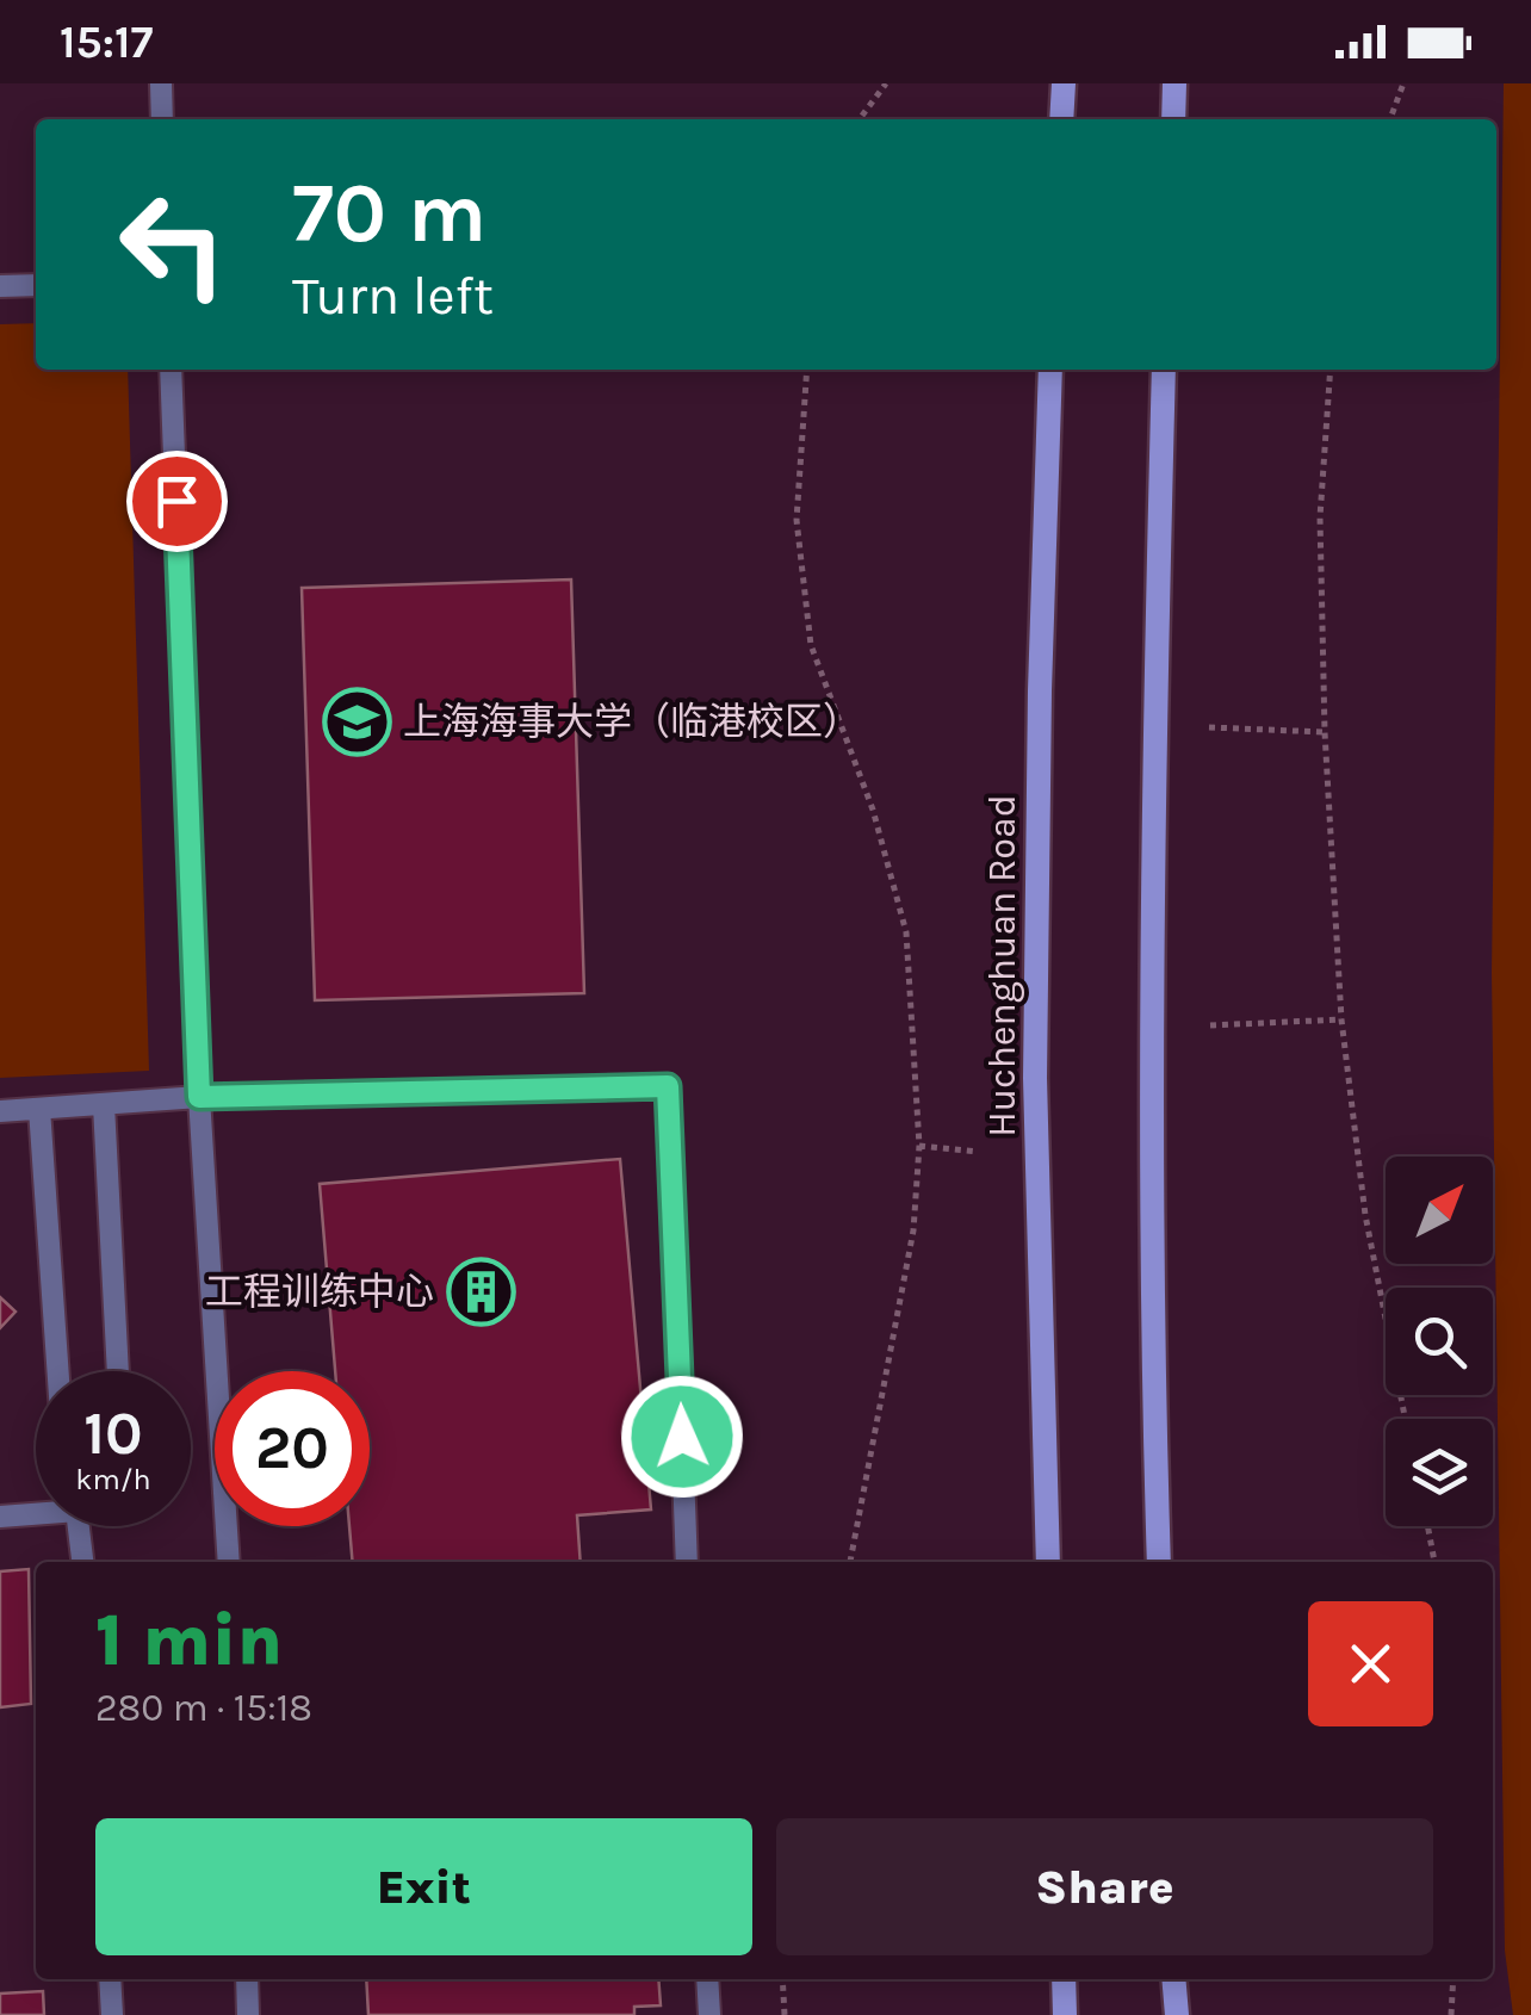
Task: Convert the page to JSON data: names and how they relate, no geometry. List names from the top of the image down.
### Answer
{
  "streets": {
    "main road": ["Huchenghuan Road"]
  },
  "places": {
    "school or university": ["上海海事大学（临港校区）"],
    "building": ["工程训练中心"]
  },
  "north": "top right",
  "page": {
    "status": "15:17",
    "turn": ["70 m", "Turn left"],
    "speed": "10 km/h",
    "limit": "20",
    "heading": ["1 min", "280 m · 15:18"],
    "buttons": ["Exit", "Share"]
  }
}
